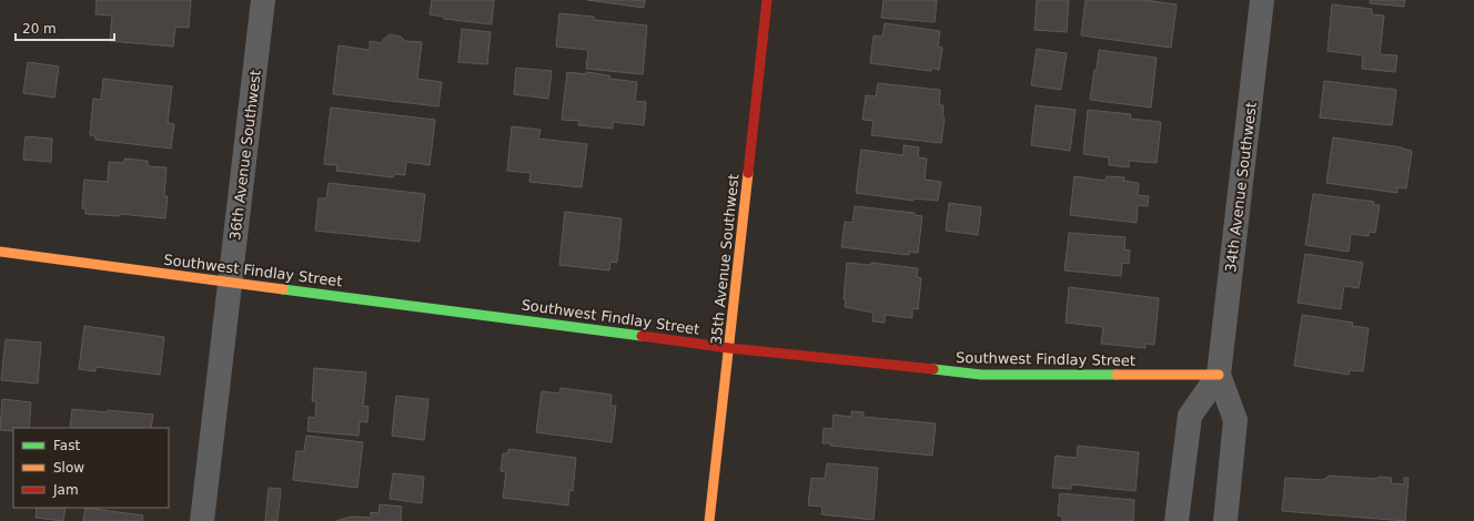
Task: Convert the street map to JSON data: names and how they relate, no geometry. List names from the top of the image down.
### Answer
{
  "streets": {
    "street": [
      "36th Avenue Southwest",
      "34th Avenue Southwest",
      "35th Avenue Southwest",
      "Southwest Findlay Street"
    ]
  },
  "crossings": [
    ["36th Avenue Southwest", "Southwest Findlay Street"],
    ["34th Avenue Southwest", "Southwest Findlay Street"],
    ["35th Avenue Southwest", "Southwest Findlay Street"]
  ],
  "legend": ["Fast", "Slow", "Jam"],
  "scale_bar": "20 m"
}
